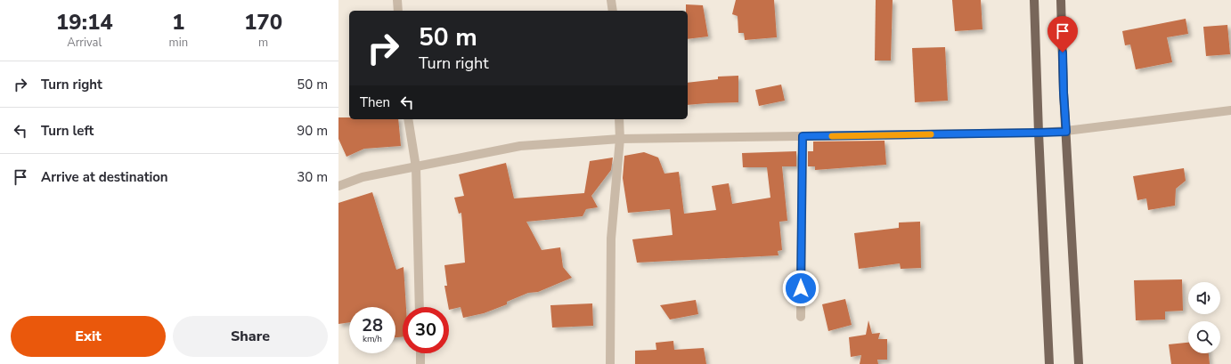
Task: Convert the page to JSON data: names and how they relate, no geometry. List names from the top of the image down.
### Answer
{
  "page": {
    "eta": [
      "19:14",
      "Arrival",
      "1",
      "min",
      "170",
      "m"
    ],
    "turn": ["50 m", "Turn right"],
    "list": [
      {
        "name": "Turn right",
        "value": "50 m"
      },
      {
        "name": "Turn left",
        "value": "90 m"
      },
      {
        "name": "Arrive at destination",
        "value": "30 m"
      }
    ],
    "then": "Then",
    "speed": "28 km/h",
    "limit": "30",
    "buttons": ["Exit", "Share"]
  }
}
